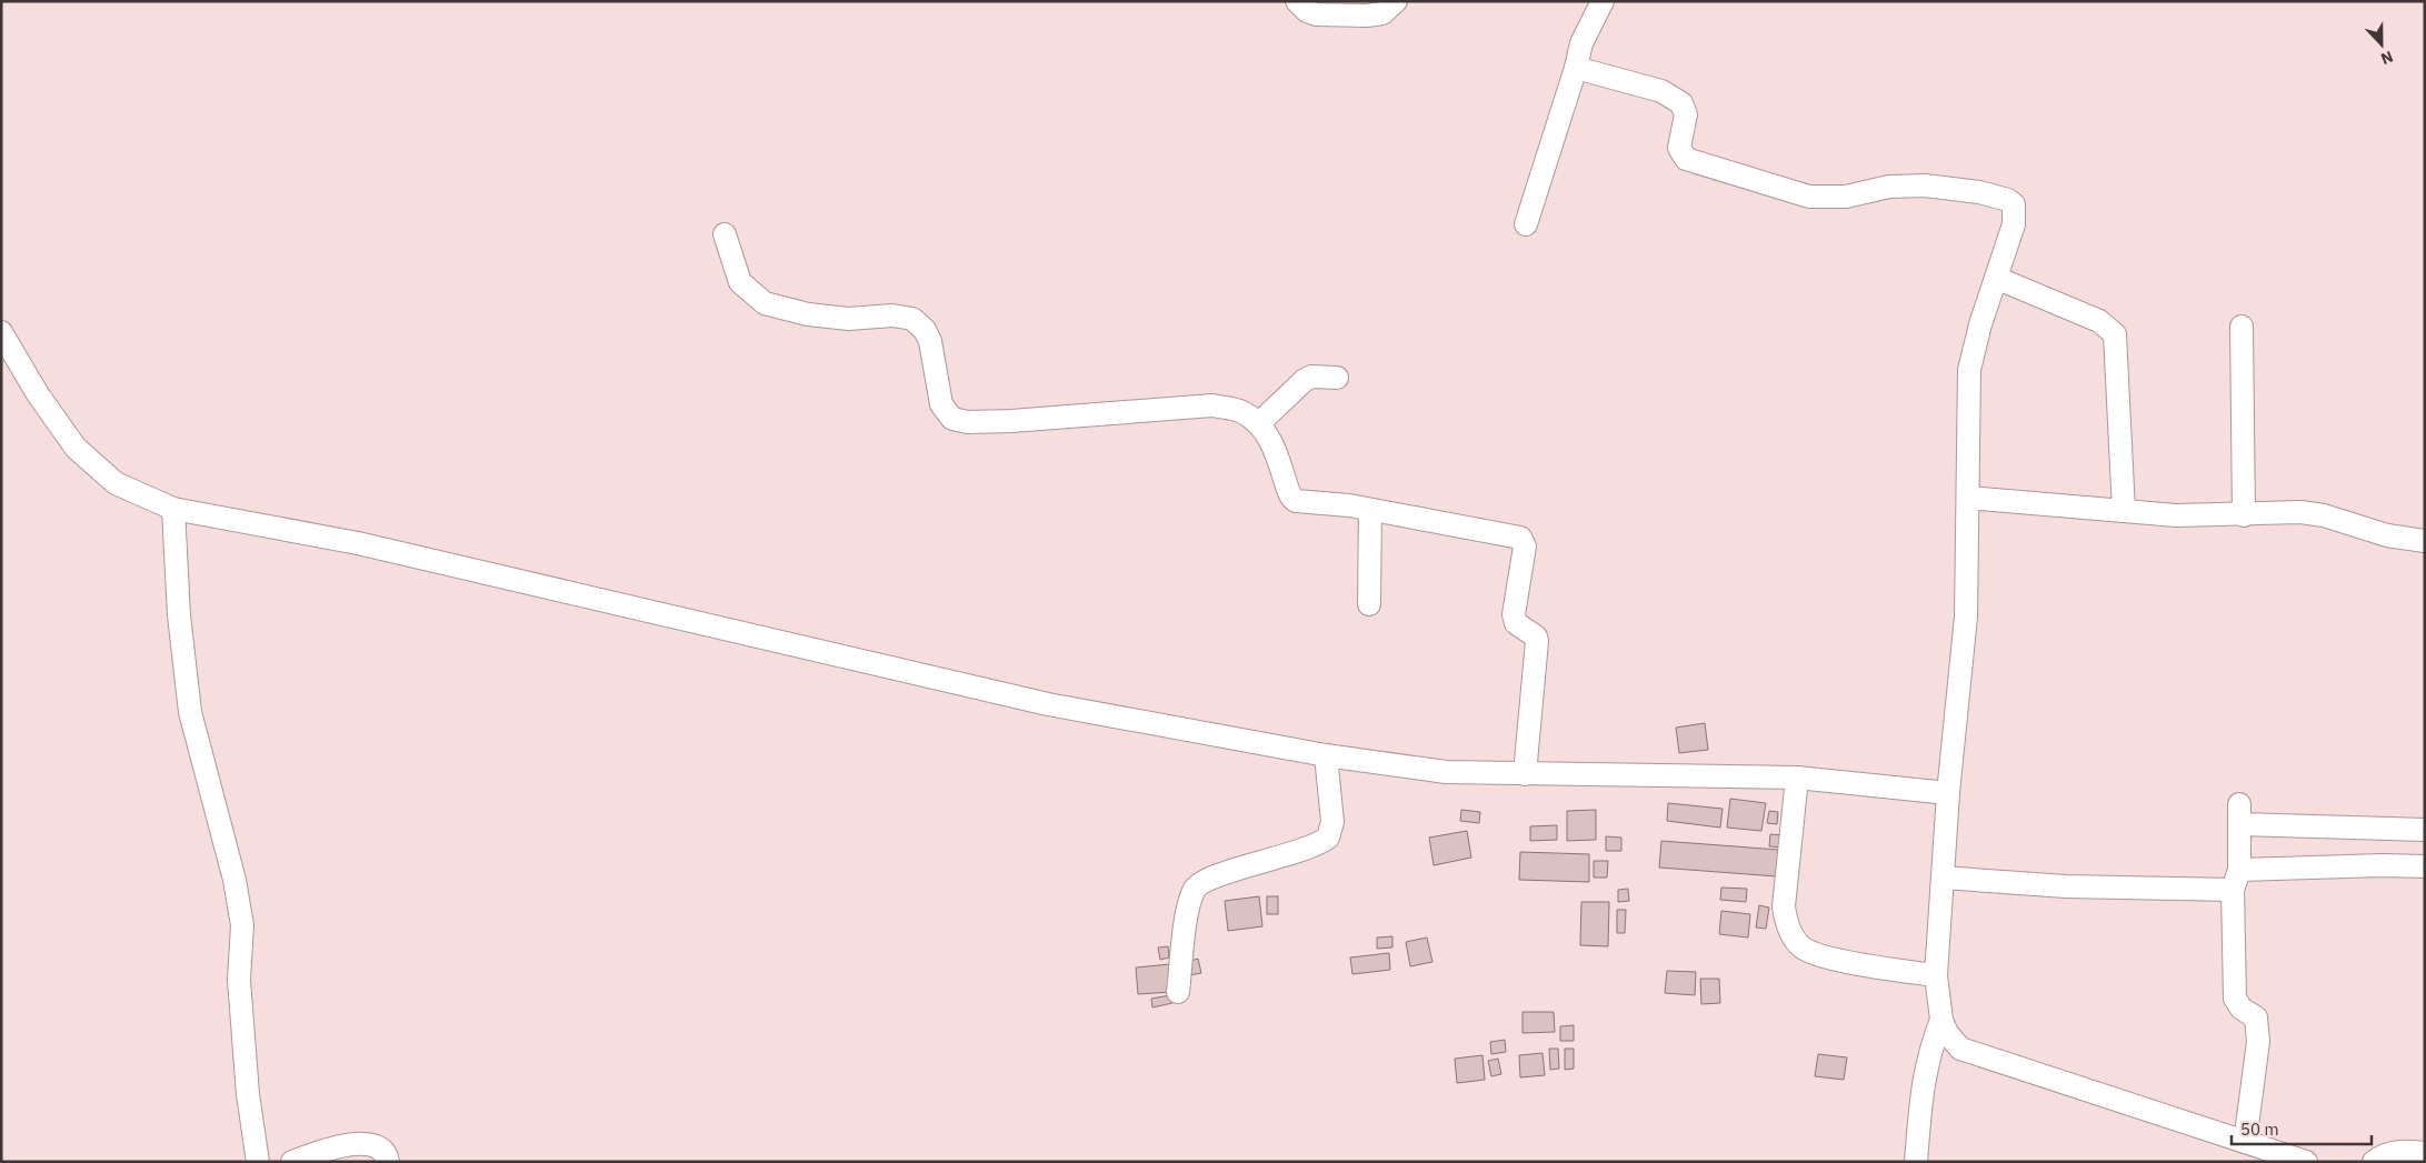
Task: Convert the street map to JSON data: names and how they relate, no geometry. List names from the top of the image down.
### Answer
{
  "scale_bar": "50 m",
  "north": "bottom"
}
